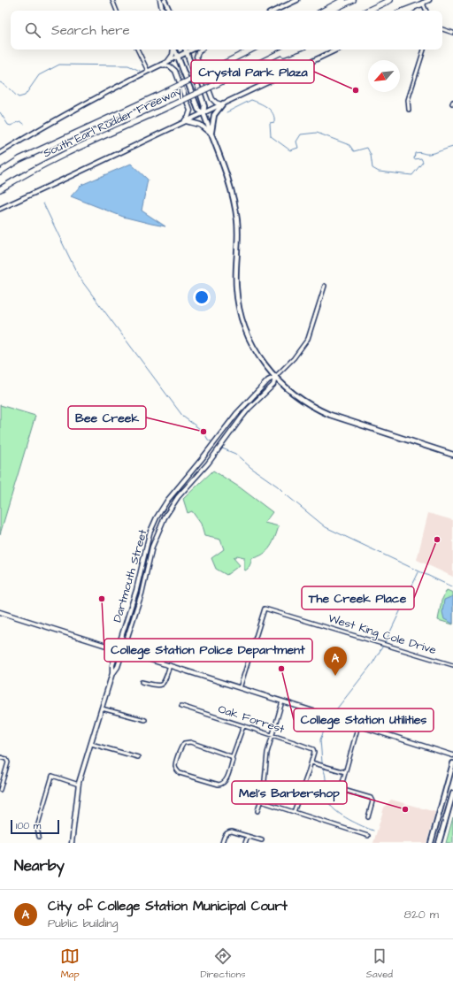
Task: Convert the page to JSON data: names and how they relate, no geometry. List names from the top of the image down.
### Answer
{
  "streets": {
    "highway": ["South Earl Rudder Freeway"],
    "street": ["Dartmouth Street", "West King Cole Drive", "Oak Forrest"]
  },
  "places": [
    "Crystal Park Plaza",
    "Bee Creek",
    "The Creek Place",
    "College Station Police Department",
    "College Station Utilities",
    "Mel's Barbershop"
  ],
  "scale_bar": "100 m",
  "north": "bottom left",
  "page": {
    "search": "Search here",
    "pins": "A",
    "scale": "100 m",
    "heading": "Nearby",
    "list": [
      {
        "mark": "A",
        "name": "City of College Station Municipal Court",
        "note": "Public building",
        "value": "820 m"
      }
    ],
    "nav": ["Map", "Directions", "Saved"]
  }
}
